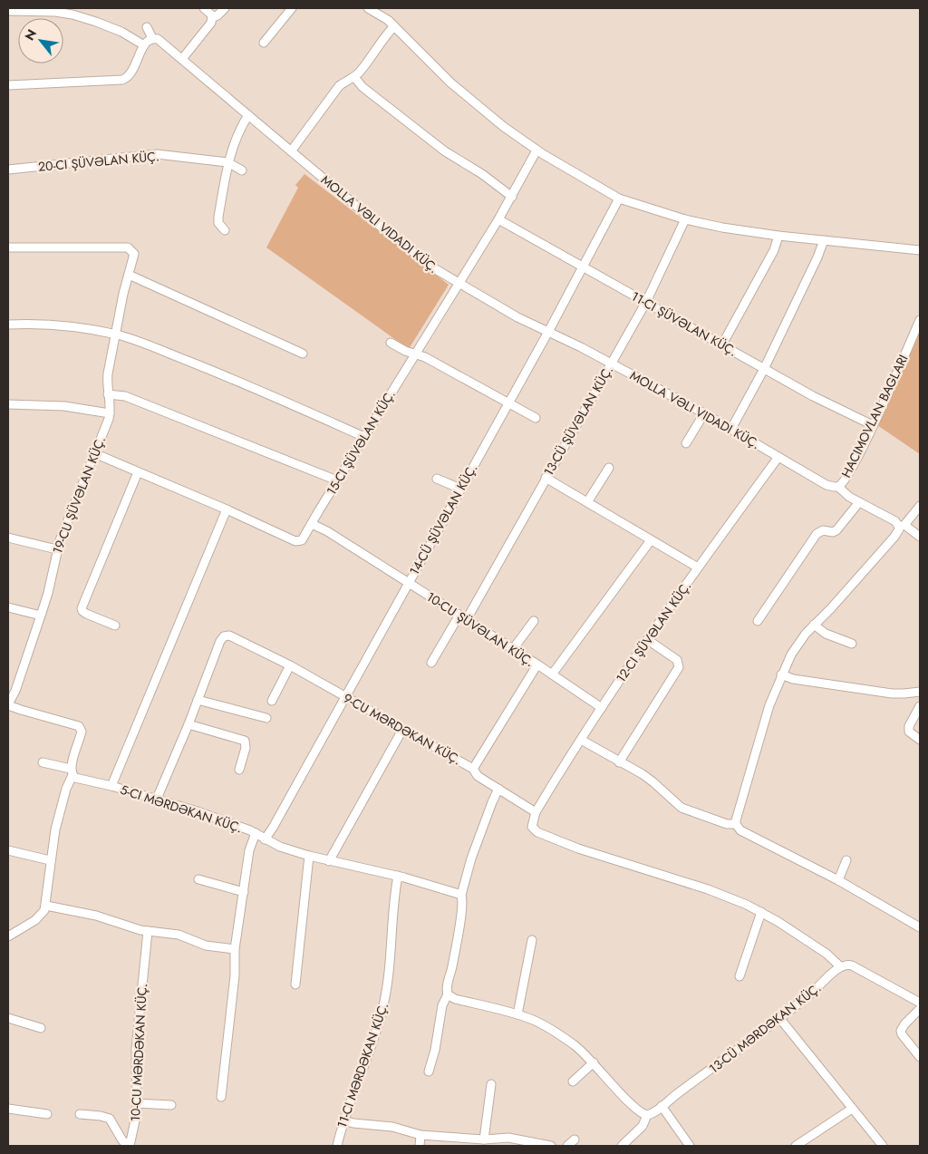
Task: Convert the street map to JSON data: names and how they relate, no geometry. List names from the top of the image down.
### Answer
{
  "streets": {
    "street": [
      "20-CI ŞÜVƏLAN KÜÇ.",
      "MOLLA VƏLI VIDADI KÜÇ.",
      "11-CI ŞÜVƏLAN KÜÇ.",
      "HACIMOVLAN BAGLARI",
      "13-CÜ ŞÜVƏLAN KÜÇ.",
      "15-CI ŞÜVƏLAN KÜÇ.",
      "19-CU ŞÜVƏLAN KÜÇ.",
      "14-CÜ ŞÜVƏLAN KÜÇ.",
      "10-CU ŞÜVƏLAN KÜÇ.",
      "12-CI ŞÜVƏLAN KÜÇ.",
      "9-CU MƏRDƏKAN KÜÇ.",
      "5-CI MƏRDƏKAN KÜÇ.",
      "13-CÜ MƏRDƏKAN KÜÇ.",
      "10-CU MƏRDƏKAN KÜÇ.",
      "11-CI MƏRDƏKAN KÜÇ."
    ]
  },
  "crossings": [
    ["MOLLA VƏLI VIDADI KÜÇ.", "HACIMOVLAN BAGLARI"],
    ["MOLLA VƏLI VIDADI KÜÇ.", "13-CÜ ŞÜVƏLAN KÜÇ."],
    ["MOLLA VƏLI VIDADI KÜÇ.", "15-CI ŞÜVƏLAN KÜÇ."],
    ["MOLLA VƏLI VIDADI KÜÇ.", "14-CÜ ŞÜVƏLAN KÜÇ."],
    ["MOLLA VƏLI VIDADI KÜÇ.", "12-CI ŞÜVƏLAN KÜÇ."],
    ["11-CI ŞÜVƏLAN KÜÇ.", "HACIMOVLAN BAGLARI"],
    ["11-CI ŞÜVƏLAN KÜÇ.", "13-CÜ ŞÜVƏLAN KÜÇ."],
    ["11-CI ŞÜVƏLAN KÜÇ.", "15-CI ŞÜVƏLAN KÜÇ."],
    ["11-CI ŞÜVƏLAN KÜÇ.", "14-CÜ ŞÜVƏLAN KÜÇ."],
    ["13-CÜ ŞÜVƏLAN KÜÇ.", "10-CU ŞÜVƏLAN KÜÇ."],
    ["15-CI ŞÜVƏLAN KÜÇ.", "19-CU ŞÜVƏLAN KÜÇ."],
    ["15-CI ŞÜVƏLAN KÜÇ.", "10-CU ŞÜVƏLAN KÜÇ."],
    ["14-CÜ ŞÜVƏLAN KÜÇ.", "10-CU ŞÜVƏLAN KÜÇ."],
    ["14-CÜ ŞÜVƏLAN KÜÇ.", "9-CU MƏRDƏKAN KÜÇ."],
    ["14-CÜ ŞÜVƏLAN KÜÇ.", "5-CI MƏRDƏKAN KÜÇ."],
    ["10-CU ŞÜVƏLAN KÜÇ.", "12-CI ŞÜVƏLAN KÜÇ."],
    ["12-CI ŞÜVƏLAN KÜÇ.", "9-CU MƏRDƏKAN KÜÇ."],
    ["9-CU MƏRDƏKAN KÜÇ.", "5-CI MƏRDƏKAN KÜÇ."],
    ["5-CI MƏRDƏKAN KÜÇ.", "11-CI MƏRDƏKAN KÜÇ."]
  ],
  "north": "top left"
}
